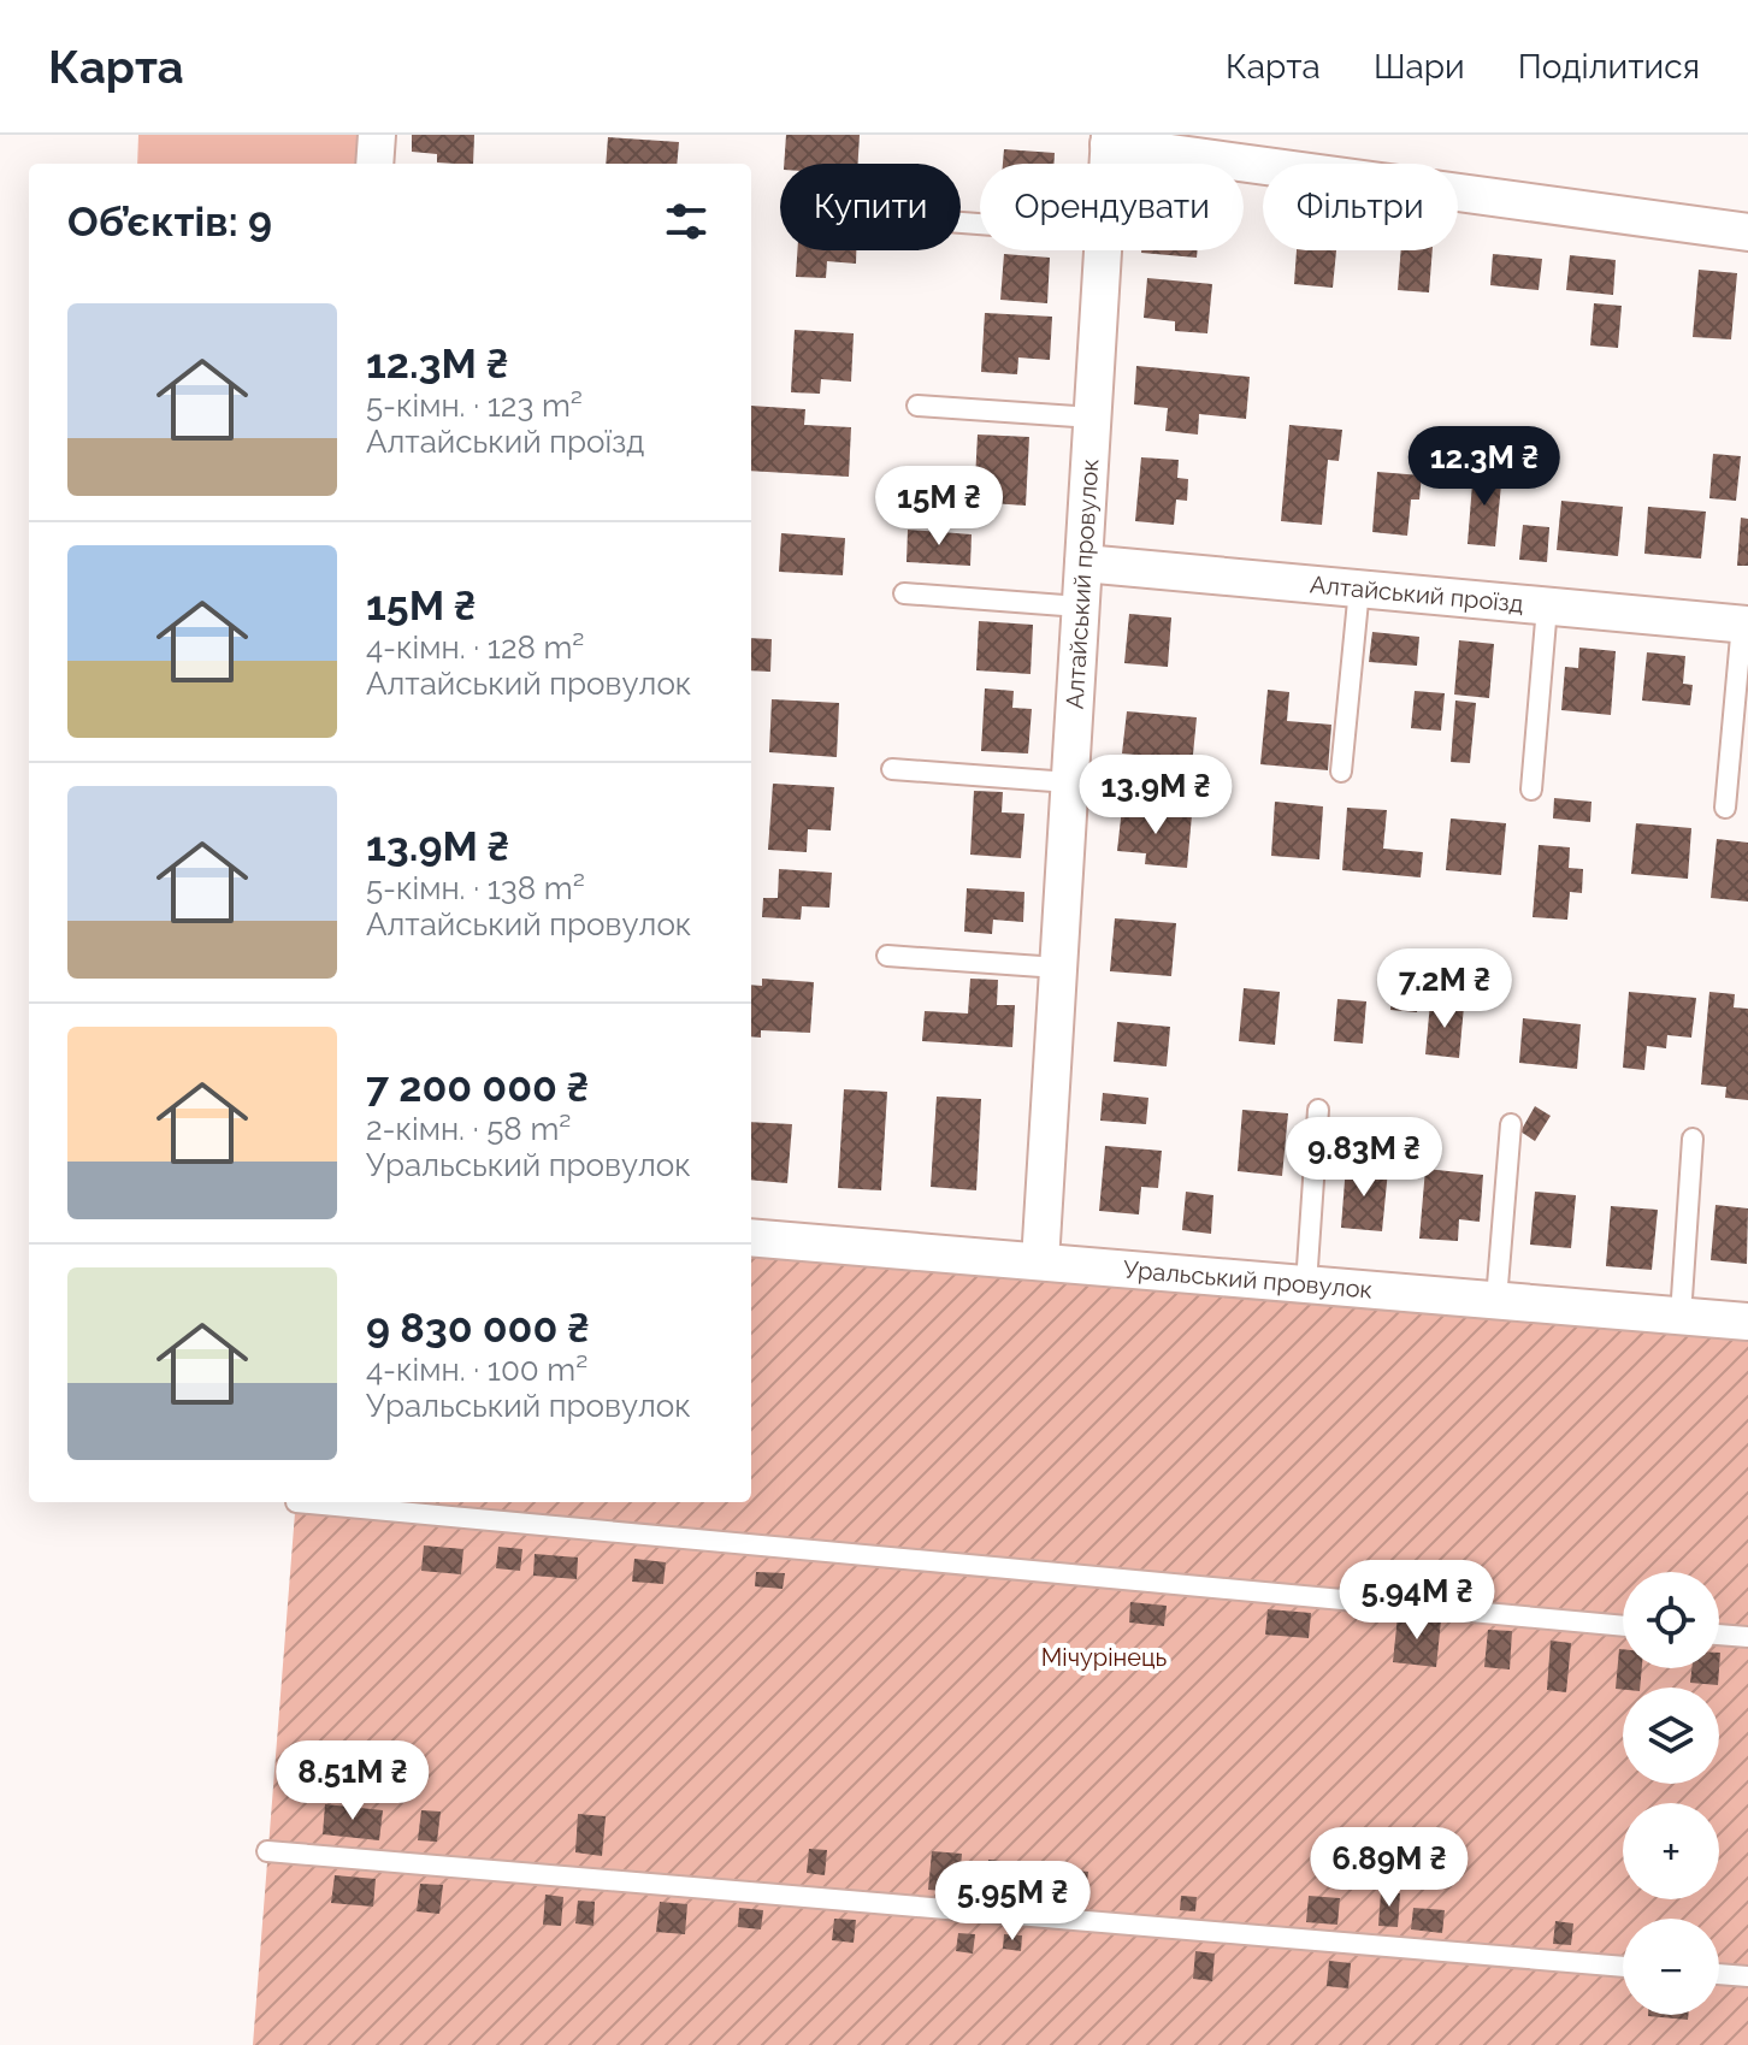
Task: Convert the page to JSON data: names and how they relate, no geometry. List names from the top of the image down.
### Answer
{
  "streets": {
    "street": ["Алтайський провулок", "Алтайський проїзд", "Уральський провулок"]
  },
  "crossings": [
    ["Алтайський провулок", "Алтайський проїзд"],
    ["Алтайський провулок", "Уральський провулок"]
  ],
  "parks": ["Мічурінець"],
  "page": {
    "header": "Карта",
    "nav": ["Карта", "Шари", "Поділитися"],
    "chip": ["Купити", "Орендувати", "Фільтри"],
    "heading": "Об’єктів: 9",
    "list": [
      {
        "name": "12.3M ₴",
        "note": "5-кімн. · 123 m² · Алтайський проїзд"
      },
      {
        "name": "15M ₴",
        "note": "4-кімн. · 128 m² · Алтайський провулок"
      },
      {
        "name": "13.9M ₴",
        "note": "5-кімн. · 138 m² · Алтайський провулок"
      },
      {
        "name": "7 200 000 ₴",
        "note": "2-кімн. · 58 m² · Уральський провулок"
      },
      {
        "name": "9 830 000 ₴",
        "note": "4-кімн. · 100 m² · Уральський провулок"
      }
    ],
    "price": [
      "12.3M ₴",
      "15M ₴",
      "13.9M ₴",
      "7.2M ₴",
      "9.83M ₴",
      "5.94M ₴",
      "8.51M ₴",
      "6.89M ₴",
      "5.95M ₴"
    ],
    "map_buttons": ["+", "−"]
  }
}
